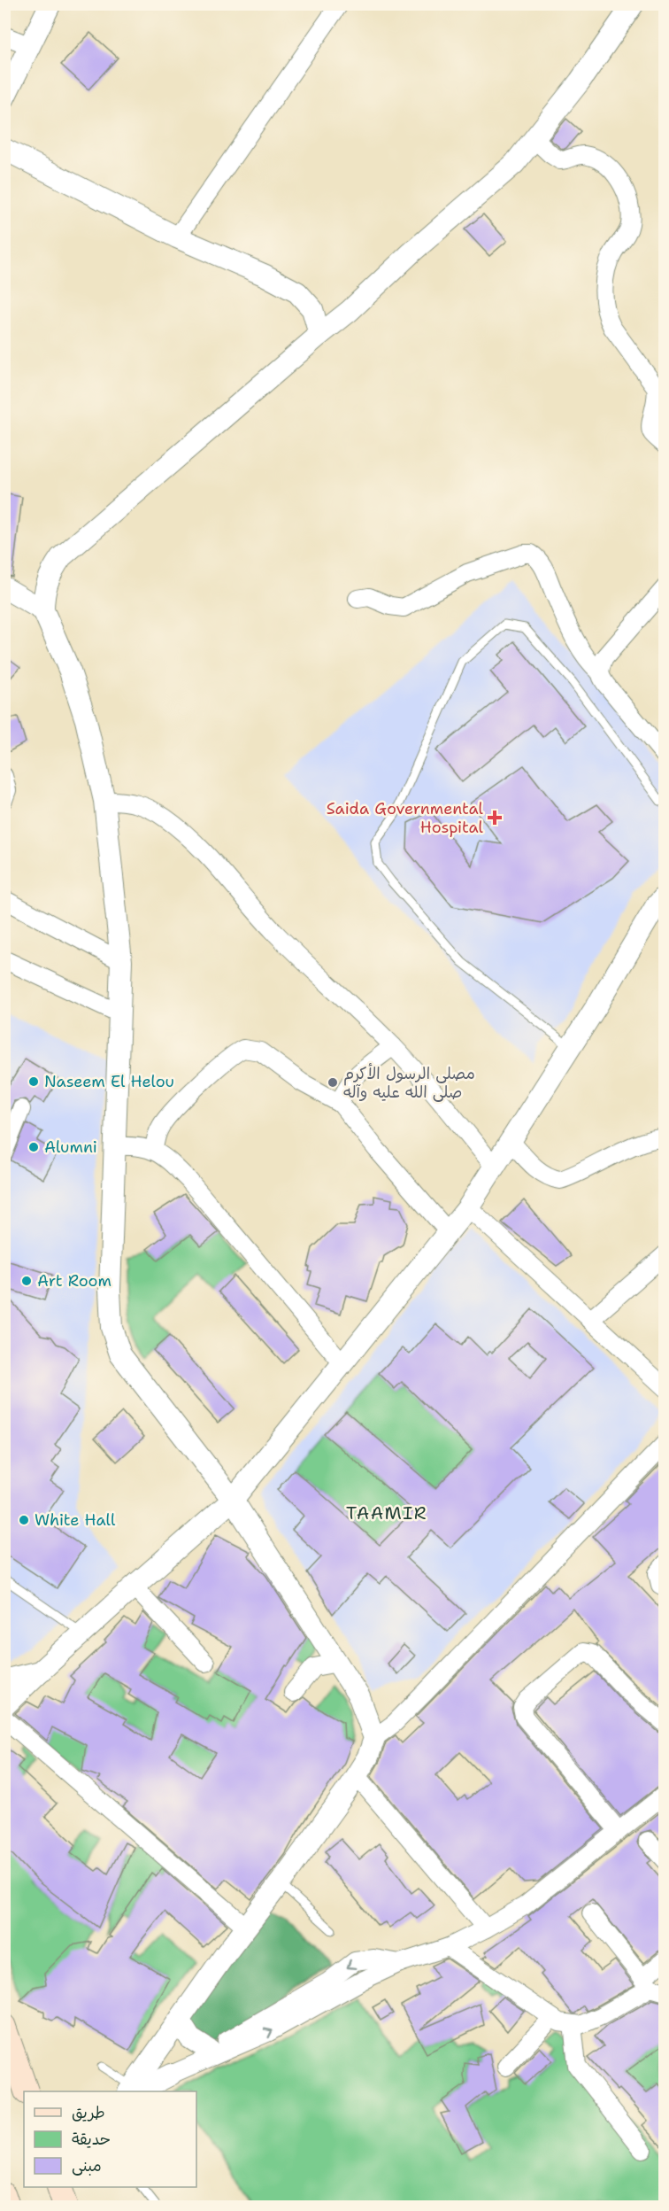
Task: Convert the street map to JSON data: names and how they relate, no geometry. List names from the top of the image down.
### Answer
{
  "districts": ["TAAMIR"],
  "places": {
    "health": ["Saida Governmental Hospital"],
    "other": [
      "Naseem El Helou",
      "مصلى الرسول الأكرم صلى الله عليه وآله",
      "Alumni",
      "Art Room",
      "White Hall"
    ]
  },
  "legend": ["طريق", "حديقة", "مبنى"]
}
